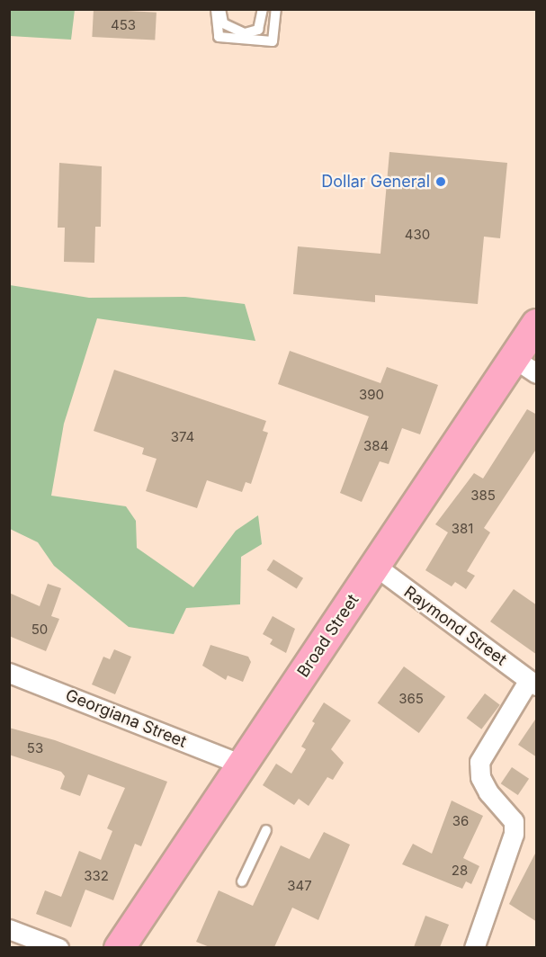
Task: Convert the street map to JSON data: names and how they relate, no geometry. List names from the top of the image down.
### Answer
{
  "streets": {
    "main road": ["Broad Street"],
    "street": ["Raymond Street", "Georgiana Street"]
  },
  "crossings": [
    ["Raymond Street", "Broad Street"],
    ["Broad Street", "Georgiana Street"]
  ],
  "places": ["Dollar General"],
  "house_numbers": [
    "453",
    "430",
    "390",
    "374",
    "384",
    "385",
    "381",
    "50",
    "365",
    "53",
    "36",
    "28",
    "332",
    "347"
  ]
}
